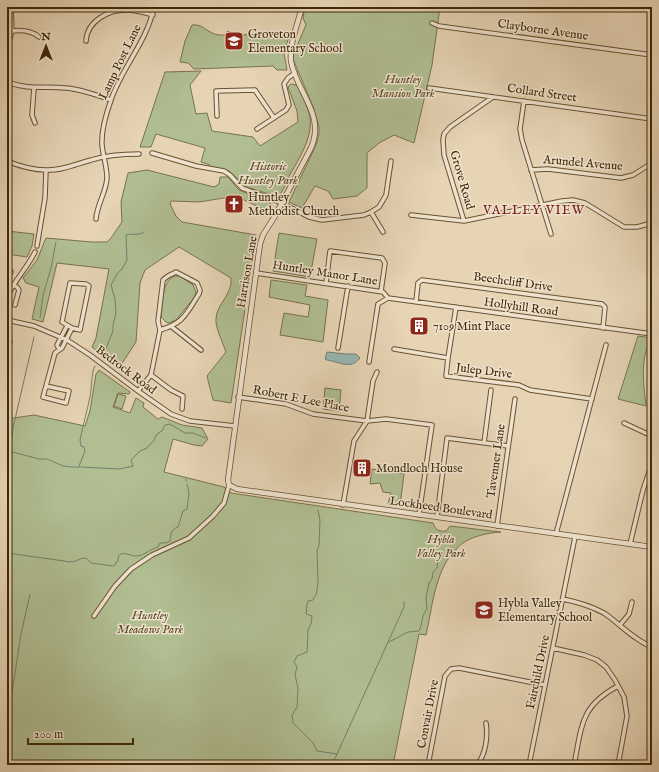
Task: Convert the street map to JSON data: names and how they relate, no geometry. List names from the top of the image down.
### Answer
{
  "streets": {
    "street": [
      "Clayborne Avenue",
      "Lamp Post Lane",
      "Collard Street",
      "Arundel Avenue",
      "Grove Road",
      "Harrison Lane",
      "Huntley Manor Lane",
      "Beechcliff Drive",
      "Hollyhill Road",
      "Bedrock Road",
      "Julep Drive",
      "Robert E Lee Place",
      "Tavenner Lane",
      "Lockheed Boulevard",
      "Fairchild Drive",
      "Convair Drive"
    ]
  },
  "crossings": [
    ["Collard Street", "Grove Road"],
    ["Harrison Lane", "Huntley Manor Lane"],
    ["Harrison Lane", "Bedrock Road"],
    ["Harrison Lane", "Robert E Lee Place"],
    ["Harrison Lane", "Lockheed Boulevard"],
    ["Huntley Manor Lane", "Hollyhill Road"],
    ["Beechcliff Drive", "Hollyhill Road"],
    ["Robert E Lee Place", "Lockheed Boulevard"],
    ["Tavenner Lane", "Lockheed Boulevard"],
    ["Lockheed Boulevard", "Fairchild Drive"],
    ["Fairchild Drive", "Convair Drive"]
  ],
  "districts": ["VALLEY VIEW"],
  "parks": [
    "Huntley Mansion Park",
    "Historic Huntley Park",
    "Hybla Valley Park",
    "Huntley Meadows Park"
  ],
  "places": {
    "school or university": ["Groveton Elementary School", "Hybla Valley Elementary School"],
    "church": ["Huntley Methodist Church"],
    "building": ["7109 Mint Place", "Mondloch House"]
  },
  "scale_bar": "200 m",
  "north": "top"
}
